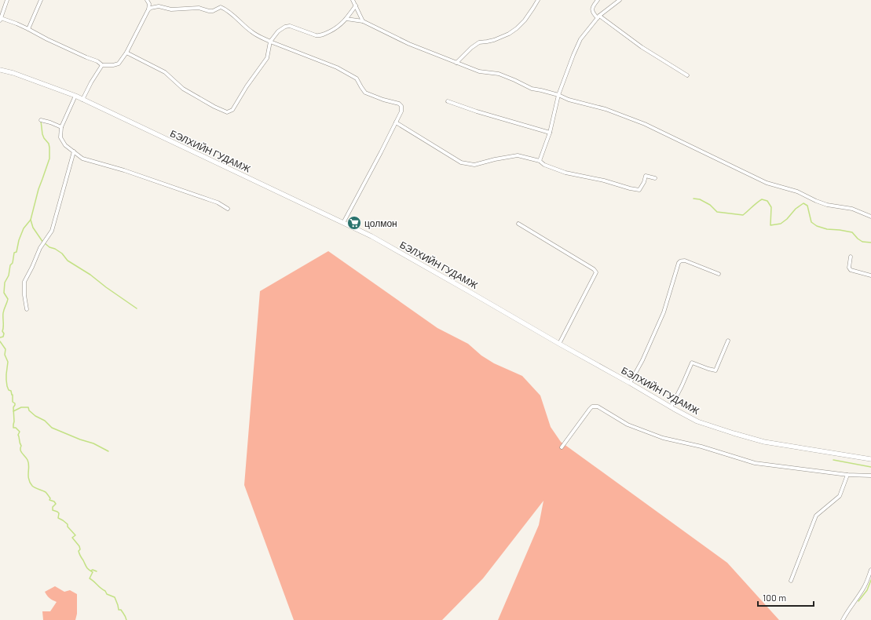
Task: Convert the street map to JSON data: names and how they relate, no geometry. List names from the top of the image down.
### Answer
{
  "streets": {
    "main road": ["БЭЛХИЙН ГУДАМЖ"]
  },
  "places": {
    "supermarket": ["цолмон"]
  },
  "scale_bar": "100 m"
}
